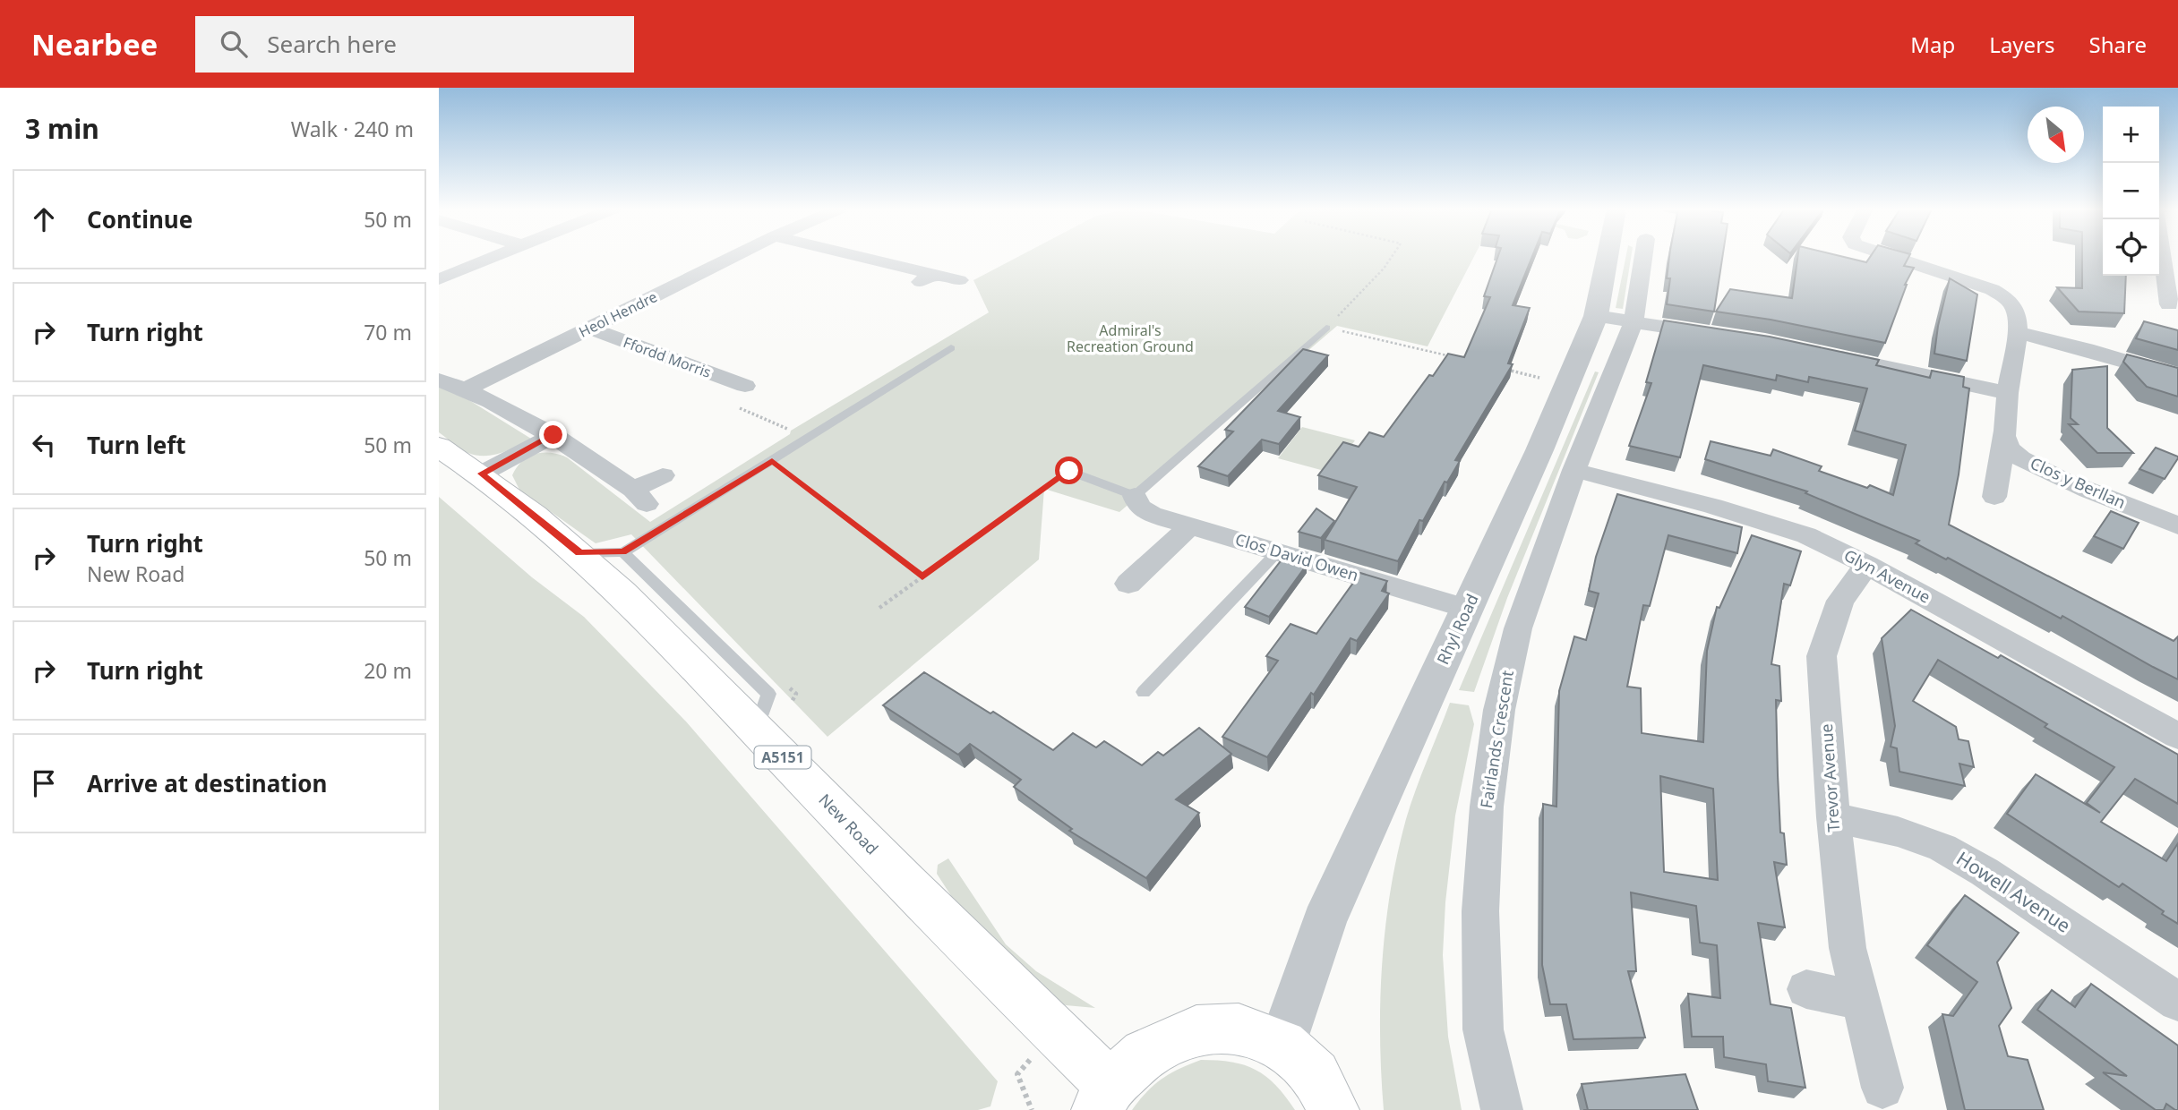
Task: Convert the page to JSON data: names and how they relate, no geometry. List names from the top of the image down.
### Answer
{
  "streets": {
    "main road": ["A5151", "New Road"],
    "street": [
      "Heol Hendre",
      "Ffordd Morris",
      "Clos y Berllan",
      "Clos David Owen",
      "Glyn Avenue",
      "Rhyl Road",
      "Fairlands Crescent",
      "Trevor Avenue",
      "Howell Avenue"
    ]
  },
  "crossings": [
    ["Heol Hendre", "Ffordd Morris"],
    ["Clos David Owen", "Rhyl Road"],
    ["Glyn Avenue", "Fairlands Crescent"],
    ["Glyn Avenue", "Trevor Avenue"],
    ["Trevor Avenue", "Howell Avenue"]
  ],
  "parks": ["Admiral's Recreation Ground"],
  "north": "bottom right",
  "page": {
    "header": "Nearbee",
    "search": "Search here",
    "nav": ["Map", "Layers", "Share"],
    "heading": ["3 min", "Walk · 240 m"],
    "map_buttons": ["+", "−"],
    "list": [
      ["Continue", "50 m"],
      ["Turn right", "70 m"],
      ["Turn left", "50 m"],
      ["Turn right", "New Road", "50 m"],
      ["Turn right", "20 m"],
      "Arrive at destination"
    ]
  }
}
